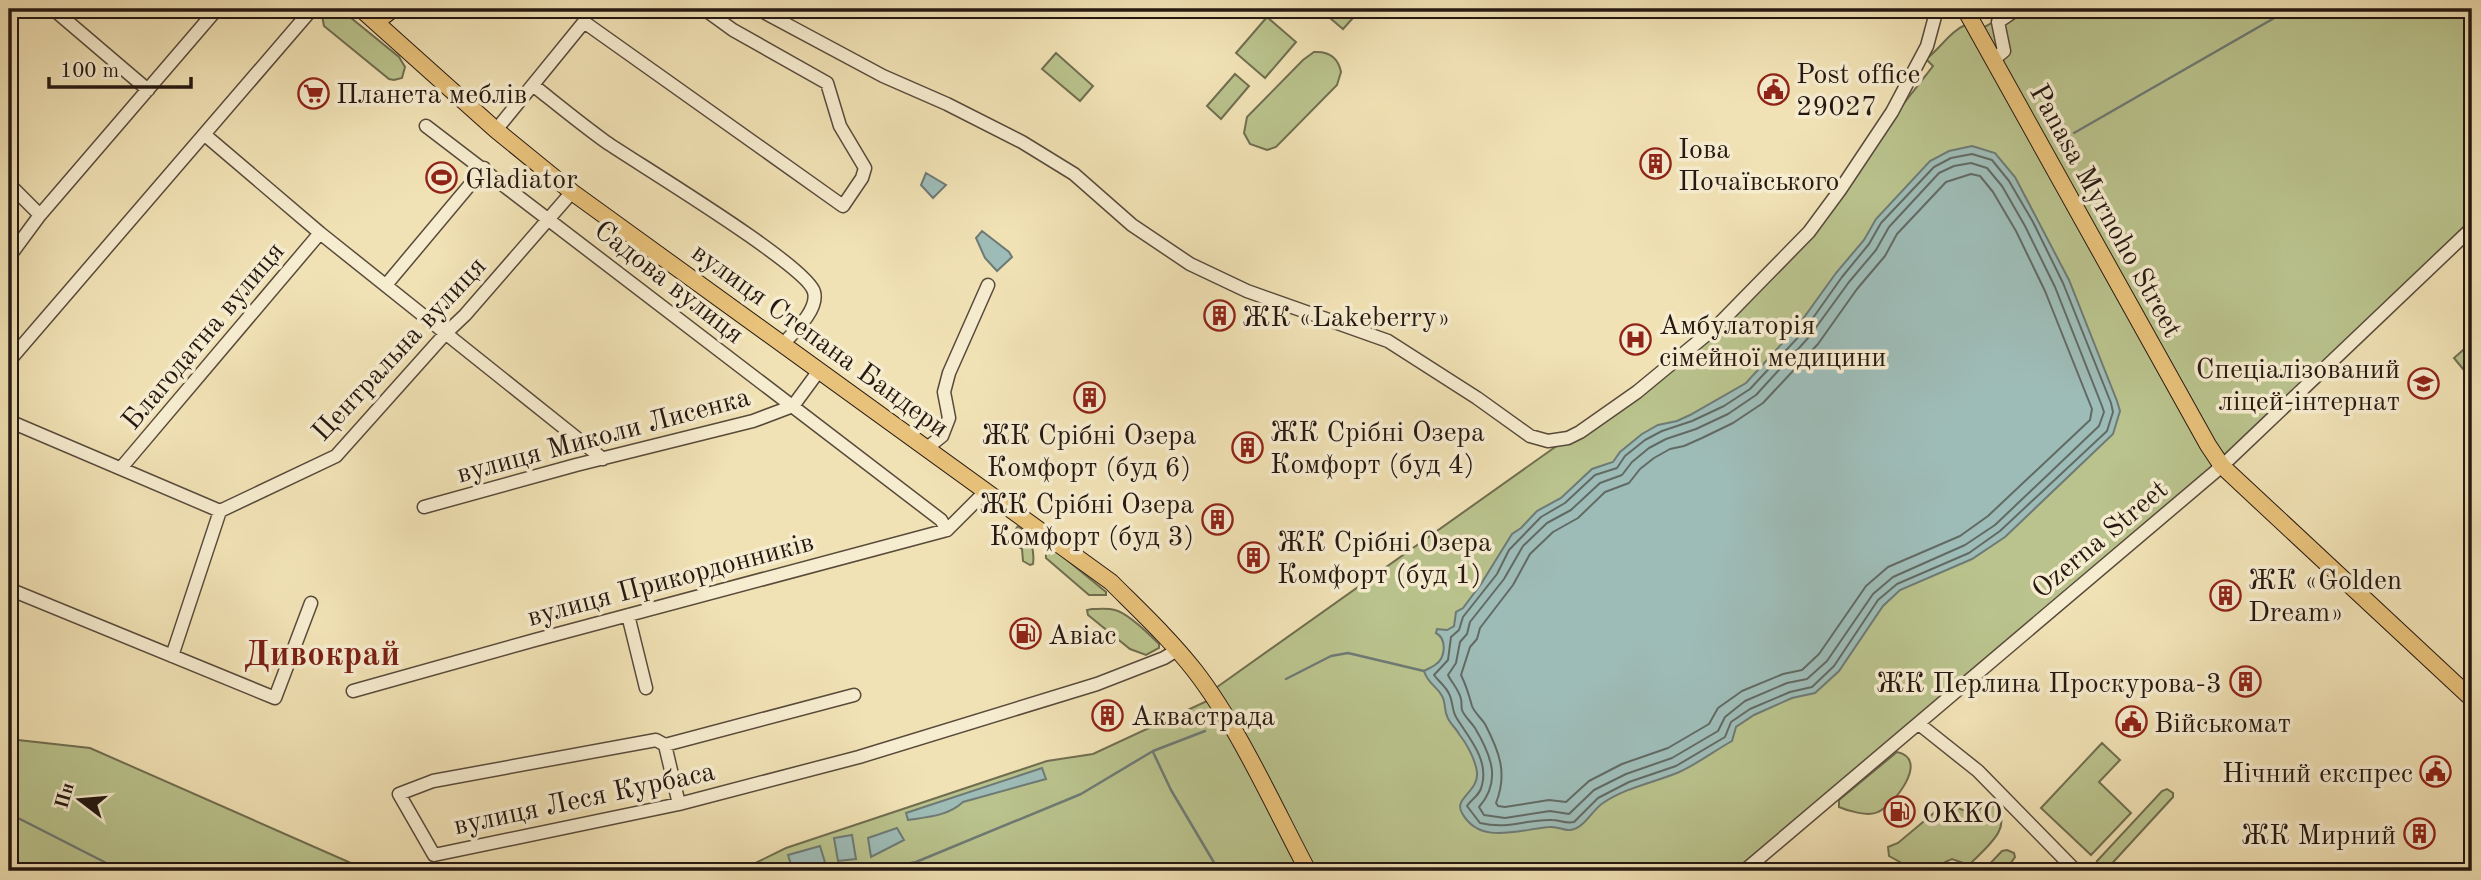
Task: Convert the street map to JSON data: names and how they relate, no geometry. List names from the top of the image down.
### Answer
{
  "streets": {
    "main road": ["Panasa Myrnoho Street", "вулиця Степана Бандери"],
    "street": [
      "Садова вулиця",
      "Благодатна вулиця",
      "Центральна вулиця",
      "вулиця Миколи Лисенка",
      "Ozerna Street",
      "вулиця Прикордонників",
      "вулиця Леся Курбаса"
    ]
  },
  "crossings": [
    ["Panasa Myrnoho Street", "Ozerna Street"],
    ["Садова вулиця", "Центральна вулиця"],
    ["Садова вулиця", "вулиця Миколи Лисенка"],
    ["Садова вулиця", "вулиця Прикордонників"],
    ["вулиця Степана Бандери", "Центральна вулиця"],
    ["вулиця Степана Бандери", "вулиця Леся Курбаса"]
  ],
  "districts": ["Дивокрай"],
  "places": {
    "public building": ["Post office 29027", "Військомат", "Нічний експрес"],
    "supermarket": ["Планета меблів"],
    "building": [
      "Іова Почаївського",
      "ЖК «Lakeberry»",
      "ЖК Срібні Озера Комфорт (буд 6)",
      "ЖК Срібні Озера Комфорт (буд 4)",
      "ЖК Срібні Озера Комфорт (буд 3)",
      "ЖК Срібні Озера Комфорт (буд 1)",
      "ЖК «Golden Dream»",
      "ЖК Перлина Проскурова-3",
      "Аквастрада",
      "ЖК Мирний"
    ],
    "sports": ["Gladiator"],
    "hospital": ["Амбулаторія сімейної медицини"],
    "school or university": ["Спеціалізований ліцей-інтернат"],
    "fuel station": ["Авіас", "OKKO"]
  },
  "scale_bar": "100 m",
  "north": "left"
}
